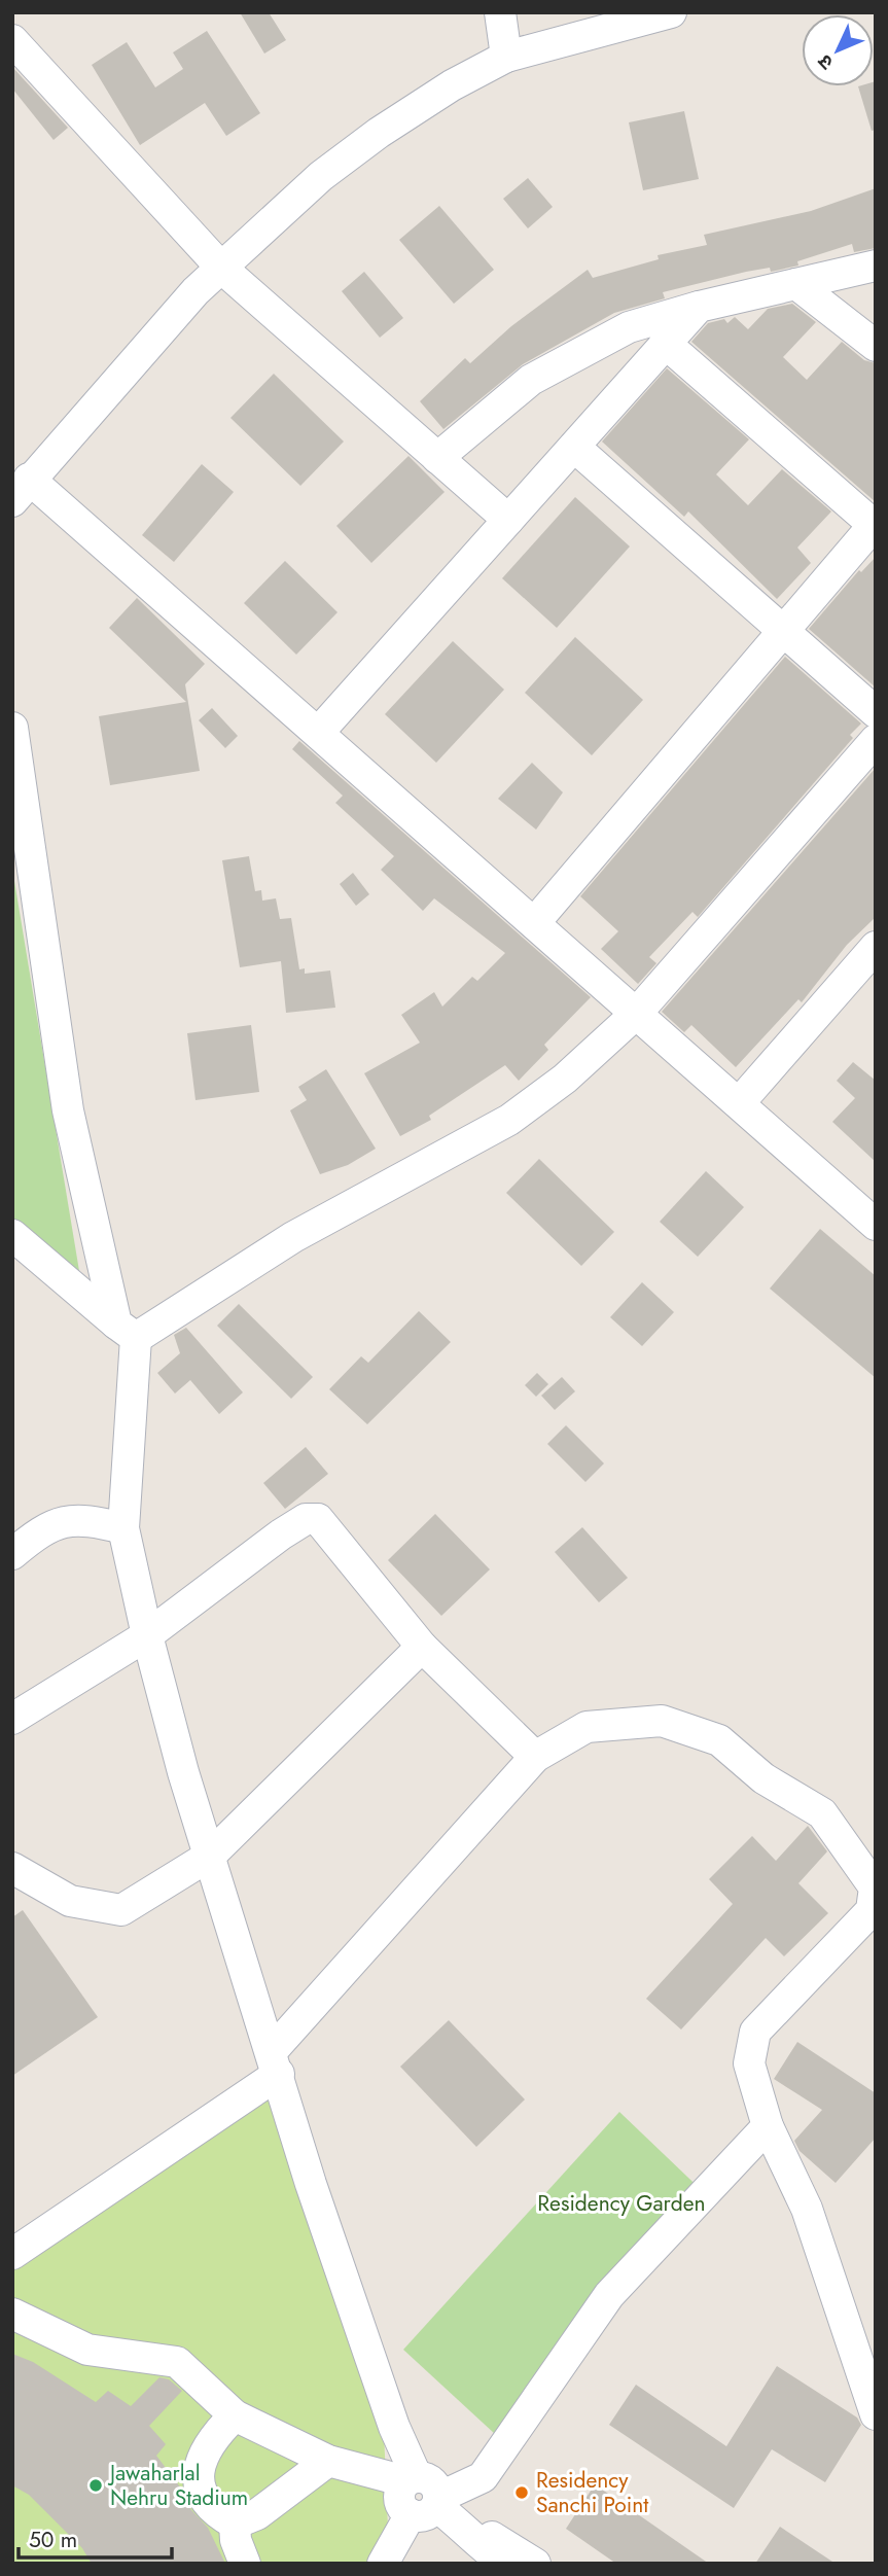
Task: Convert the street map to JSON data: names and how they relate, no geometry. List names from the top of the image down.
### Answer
{
  "parks": ["Residency Garden"],
  "places": ["Jawaharlal Nehru Stadium", "Residency Sanchi Point"],
  "scale_bar": "50 m",
  "north": "bottom left"
}
